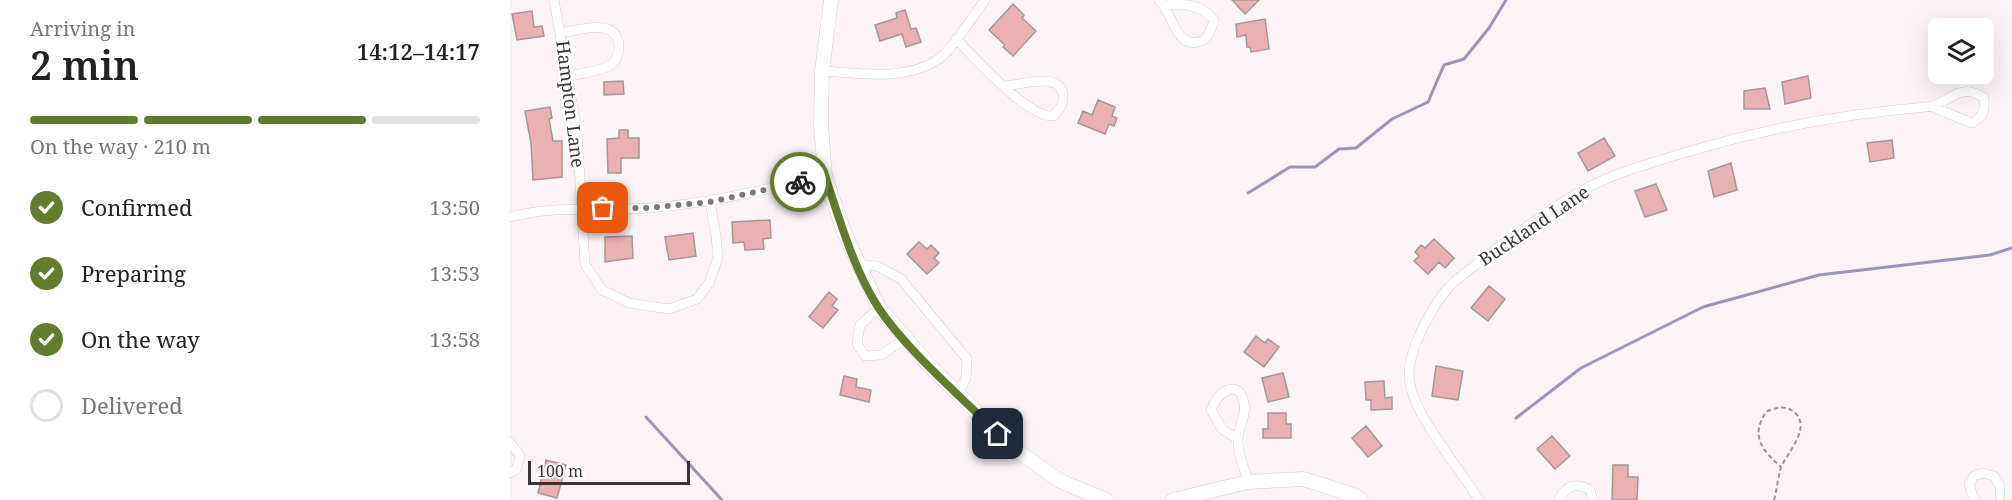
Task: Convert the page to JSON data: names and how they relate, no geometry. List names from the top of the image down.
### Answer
{
  "streets": {
    "street": ["Hampton Lane", "Buckland Lane"]
  },
  "scale_bar": "100 m",
  "page": {
    "heading": ["2 min", "Arriving in", "14:12–14:17"],
    "bar": "On the way · 210 m",
    "list": [
      ["Confirmed", "13:50"],
      ["Preparing", "13:53"],
      ["On the way", "13:58"],
      "Delivered"
    ],
    "scale": "100 m"
  }
}
